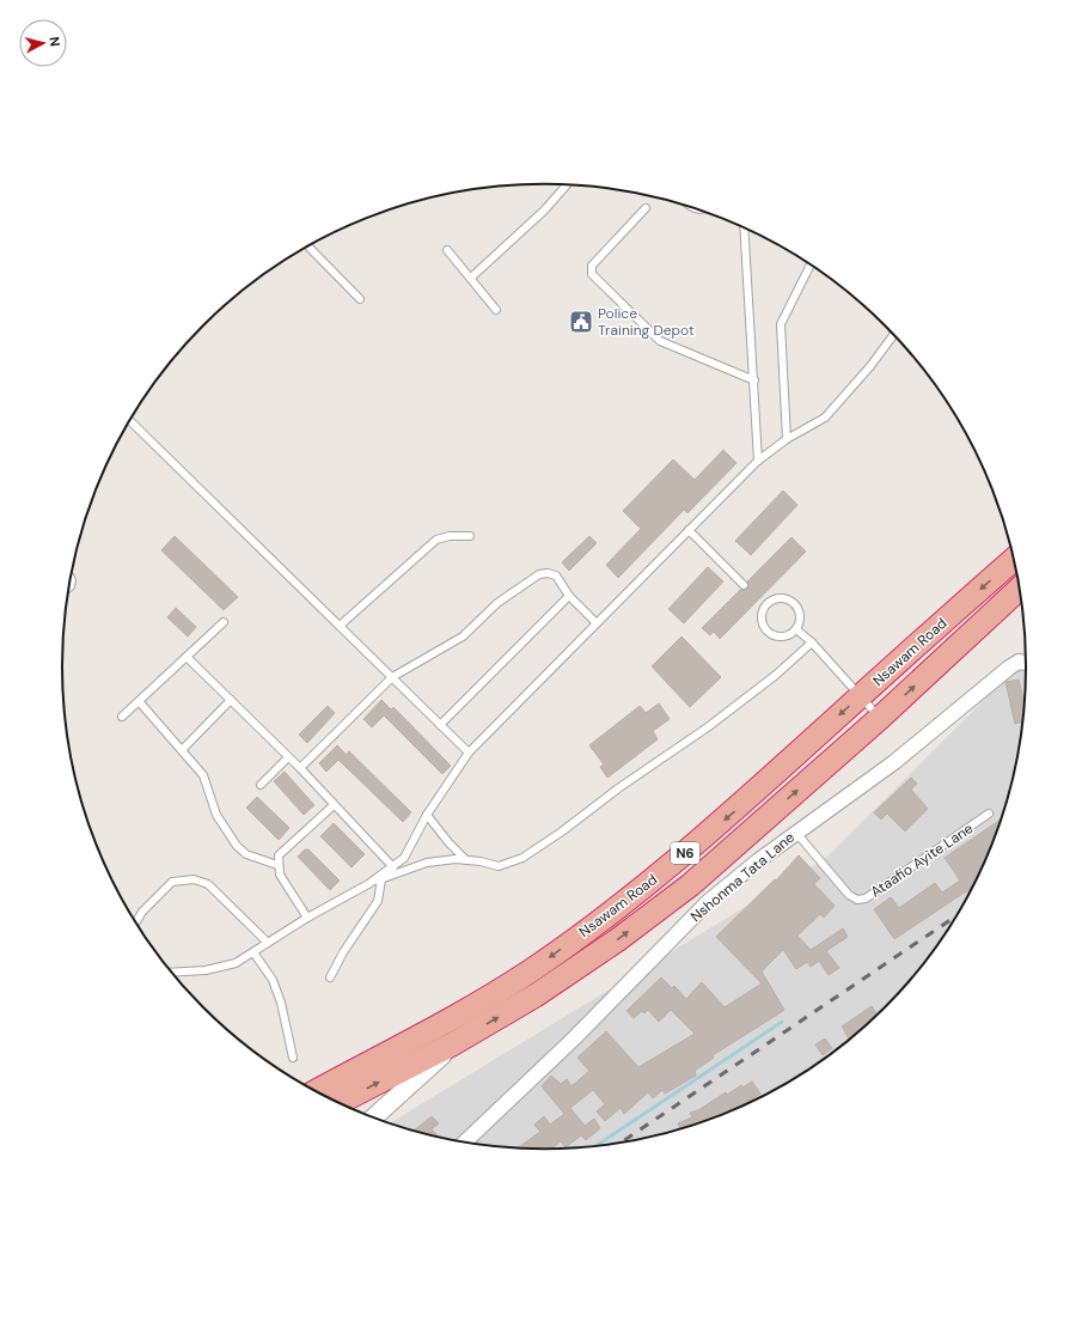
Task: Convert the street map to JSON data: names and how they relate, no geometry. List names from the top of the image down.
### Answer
{
  "streets": {
    "highway": ["Nsawam Road", "N6"],
    "street": ["Nshonma Tata Lane"],
    "lane": ["Ataafio Ayite Lane"]
  },
  "crossings": [
    ["Ataafio Ayite Lane", "Nshonma Tata Lane"]
  ],
  "places": {
    "public building": ["Police Training Depot"]
  },
  "north": "right"
}
